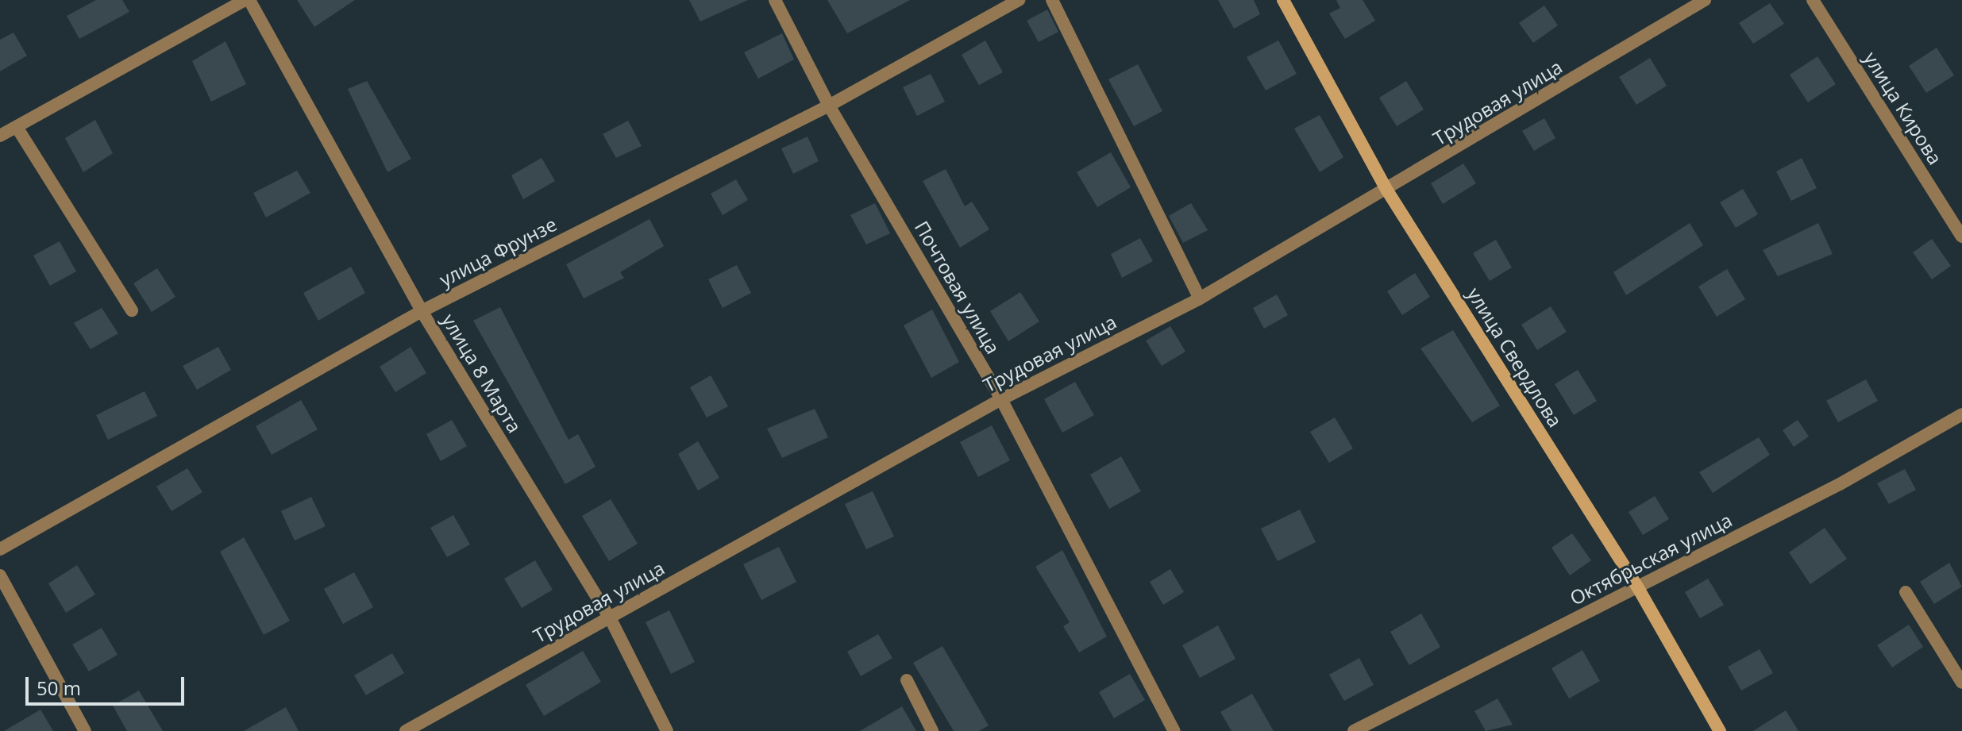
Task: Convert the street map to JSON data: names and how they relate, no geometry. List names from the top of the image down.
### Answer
{
  "streets": {
    "street": [
      "Трудовая улица",
      "улица Кирова",
      "улица Фрунзе",
      "Почтовая улица",
      "улица Свердлова",
      "улица 8 Марта",
      "Октябрьская улица"
    ]
  },
  "crossings": [
    ["Трудовая улица", "Почтовая улица"],
    ["Трудовая улица", "улица Свердлова"],
    ["Трудовая улица", "улица 8 Марта"],
    ["улица Фрунзе", "Почтовая улица"],
    ["улица Фрунзе", "улица 8 Марта"],
    ["улица Свердлова", "Октябрьская улица"]
  ],
  "scale_bar": "50 m"
}
